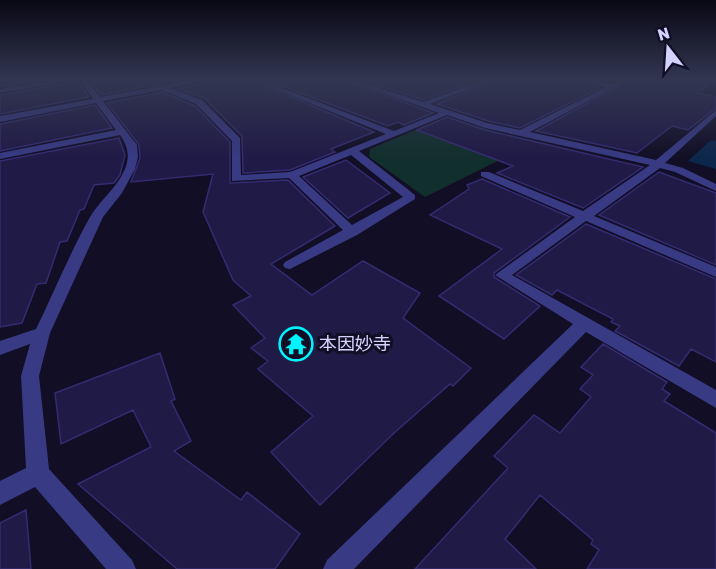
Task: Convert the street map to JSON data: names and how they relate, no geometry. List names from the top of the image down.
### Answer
{
  "places": {
    "temple": ["本因妙寺"]
  },
  "north": "top"
}
